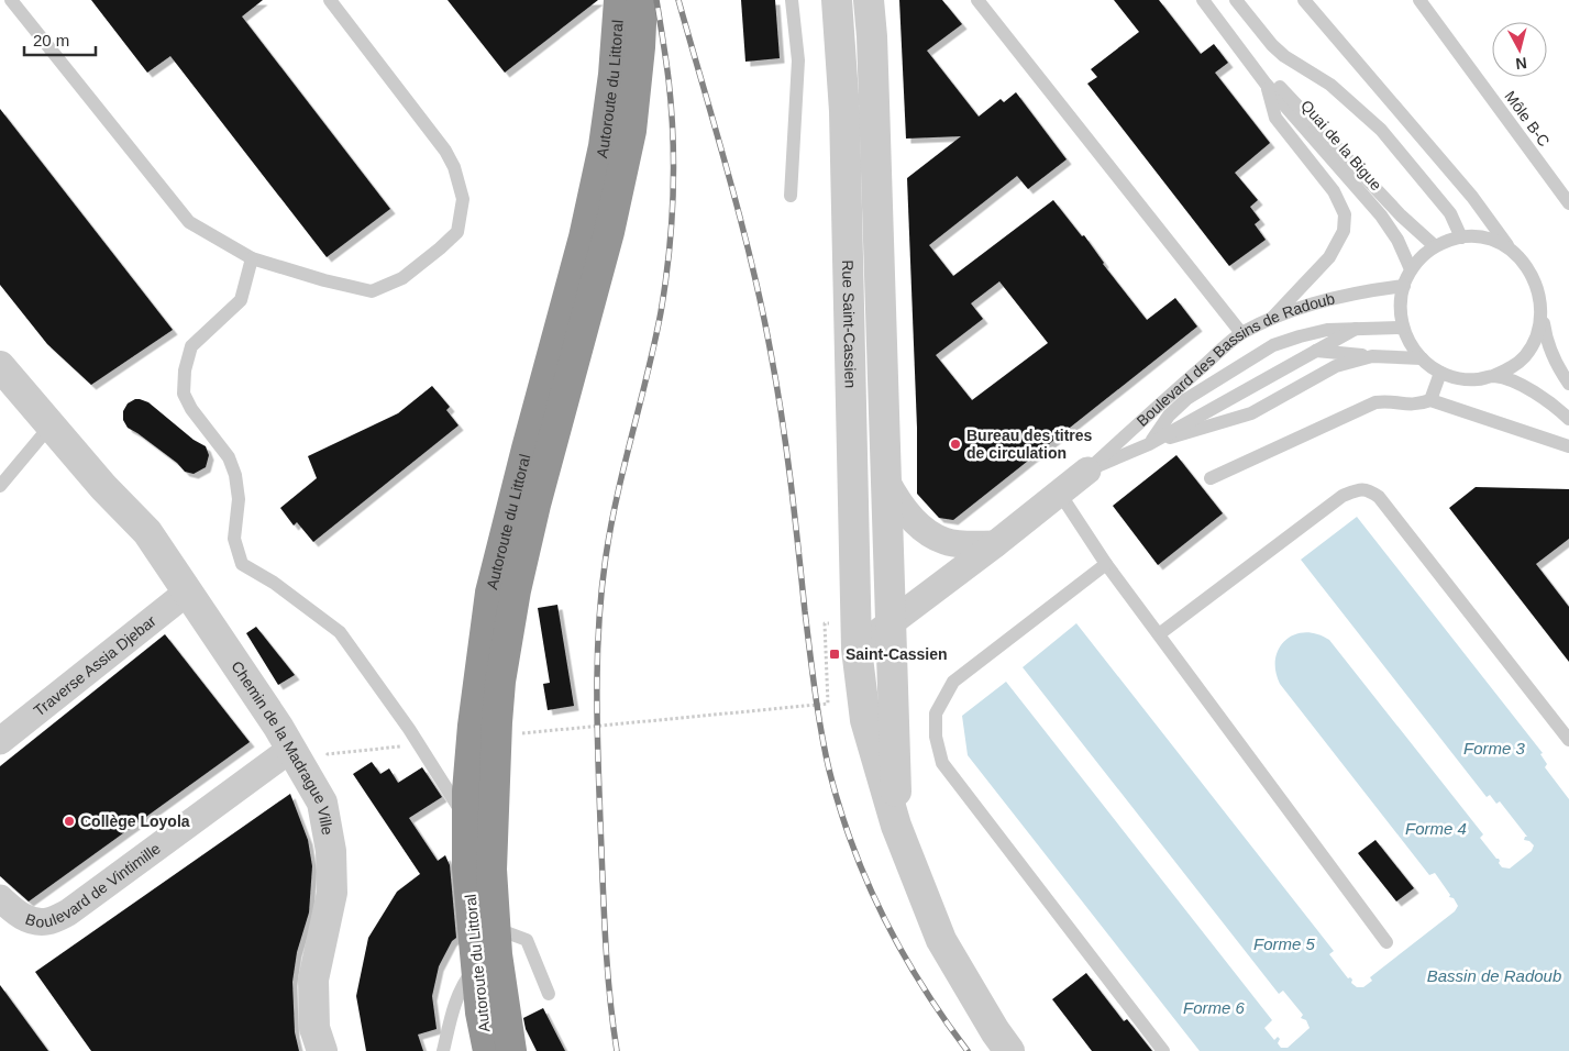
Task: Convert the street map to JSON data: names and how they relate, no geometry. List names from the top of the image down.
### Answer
{
  "streets": {
    "highway": ["Autoroute du Littoral"],
    "street": [
      "Rue Saint-Cassien",
      "Boulevard des Bassins de Radoub",
      "Traverse Assia Djebar",
      "Chemin de la Madrague Ville",
      "Boulevard de Vintimille"
    ],
    "lane": ["Môle B-C", "Quai de la Bigue"]
  },
  "crossings": [
    ["Quai de la Bigue", "Boulevard des Bassins de Radoub"],
    ["Rue Saint-Cassien", "Boulevard des Bassins de Radoub"],
    ["Traverse Assia Djebar", "Chemin de la Madrague Ville"],
    ["Chemin de la Madrague Ville", "Boulevard de Vintimille"]
  ],
  "water": [
    "Forme 3",
    "Forme 4",
    "Forme 5",
    "Bassin de Radoub",
    "Forme 6"
  ],
  "places": {
    "other": ["Bureau des titres de circulation", "Collège Loyola"],
    "transit": ["Saint-Cassien"]
  },
  "scale_bar": "20 m",
  "north": "bottom"
}
